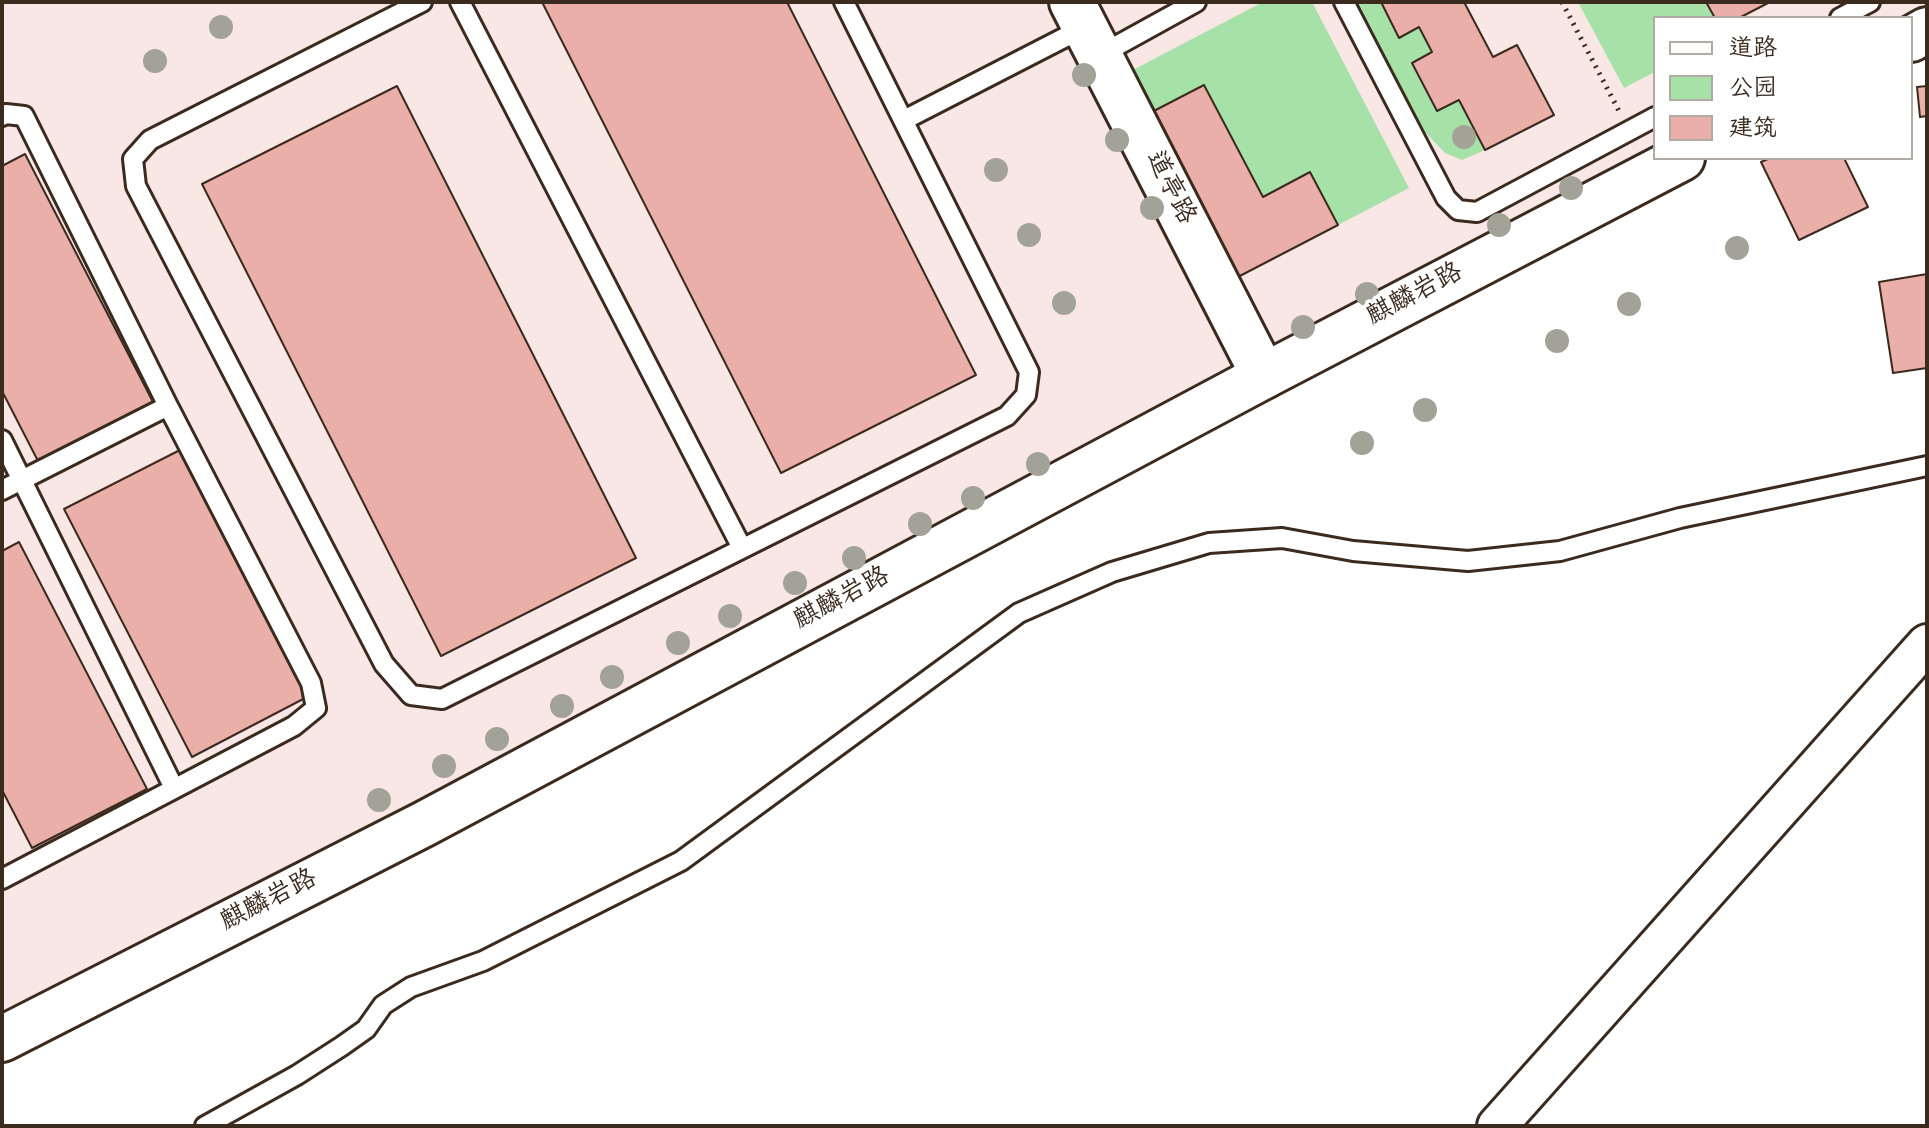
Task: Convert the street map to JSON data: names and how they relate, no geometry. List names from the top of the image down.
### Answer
{
  "streets": {
    "main road": ["道亭路", "麒麟岩路"]
  },
  "crossings": [
    ["道亭路", "麒麟岩路"]
  ],
  "legend": ["道路", "公园", "建筑"]
}
